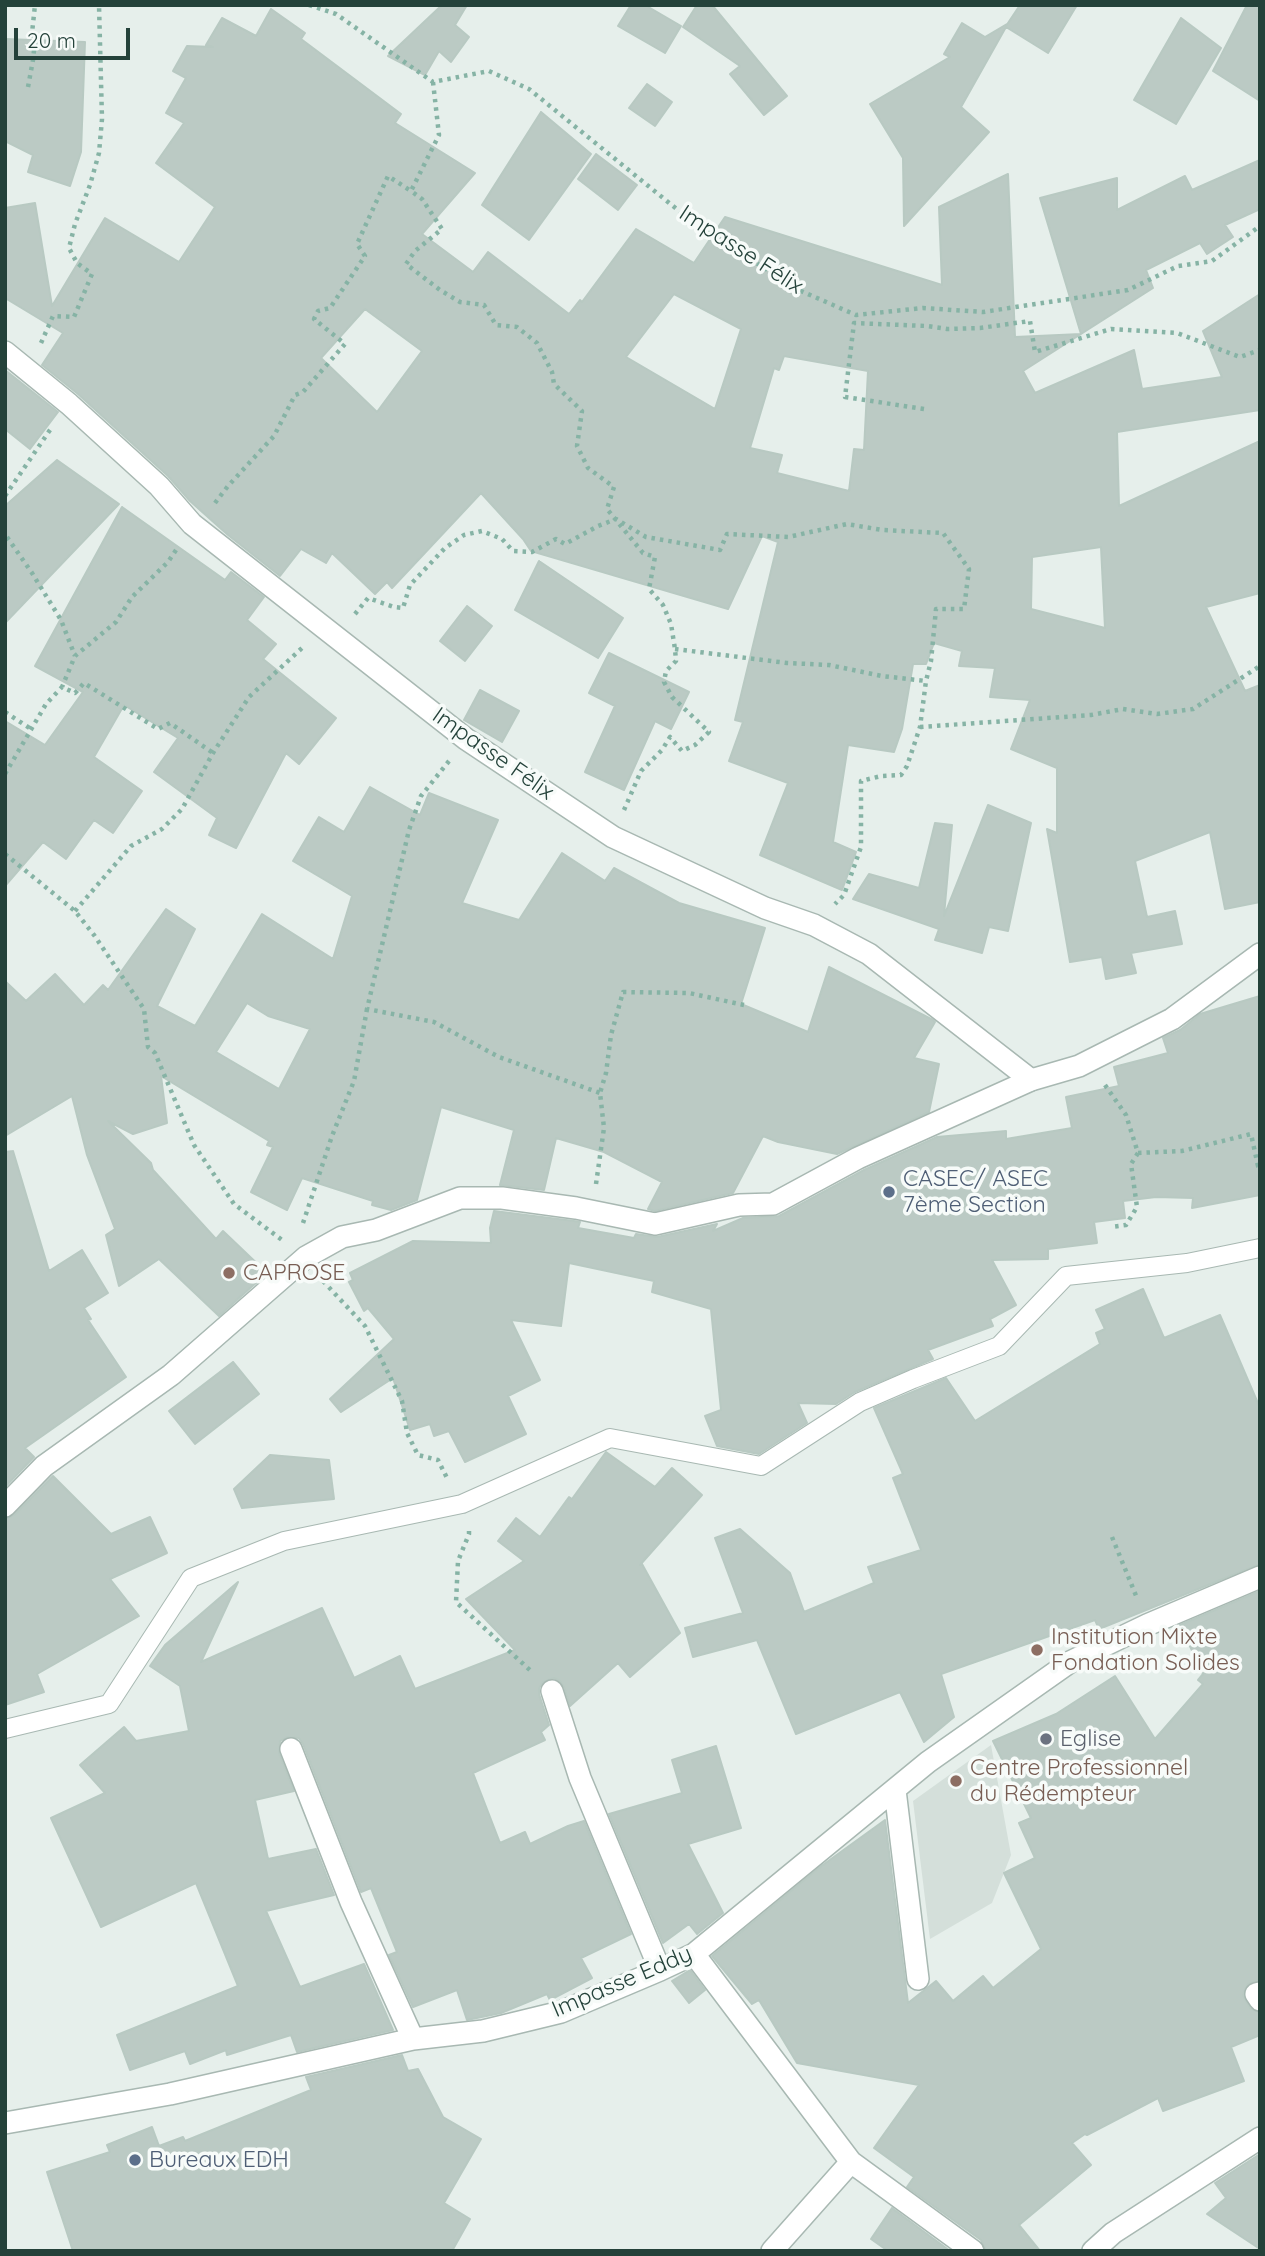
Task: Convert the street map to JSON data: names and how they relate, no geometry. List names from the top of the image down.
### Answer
{
  "streets": {
    "street": ["Impasse Félix", "Impasse Eddy"]
  },
  "places": [
    "CASEC/ ASEC 7ème Section",
    "CAPROSE",
    "Institution Mixte Fondation Solides",
    "Eglise",
    "Centre Professionnel du Rédempteur",
    "Bureaux EDH"
  ],
  "scale_bar": "20 m"
}
